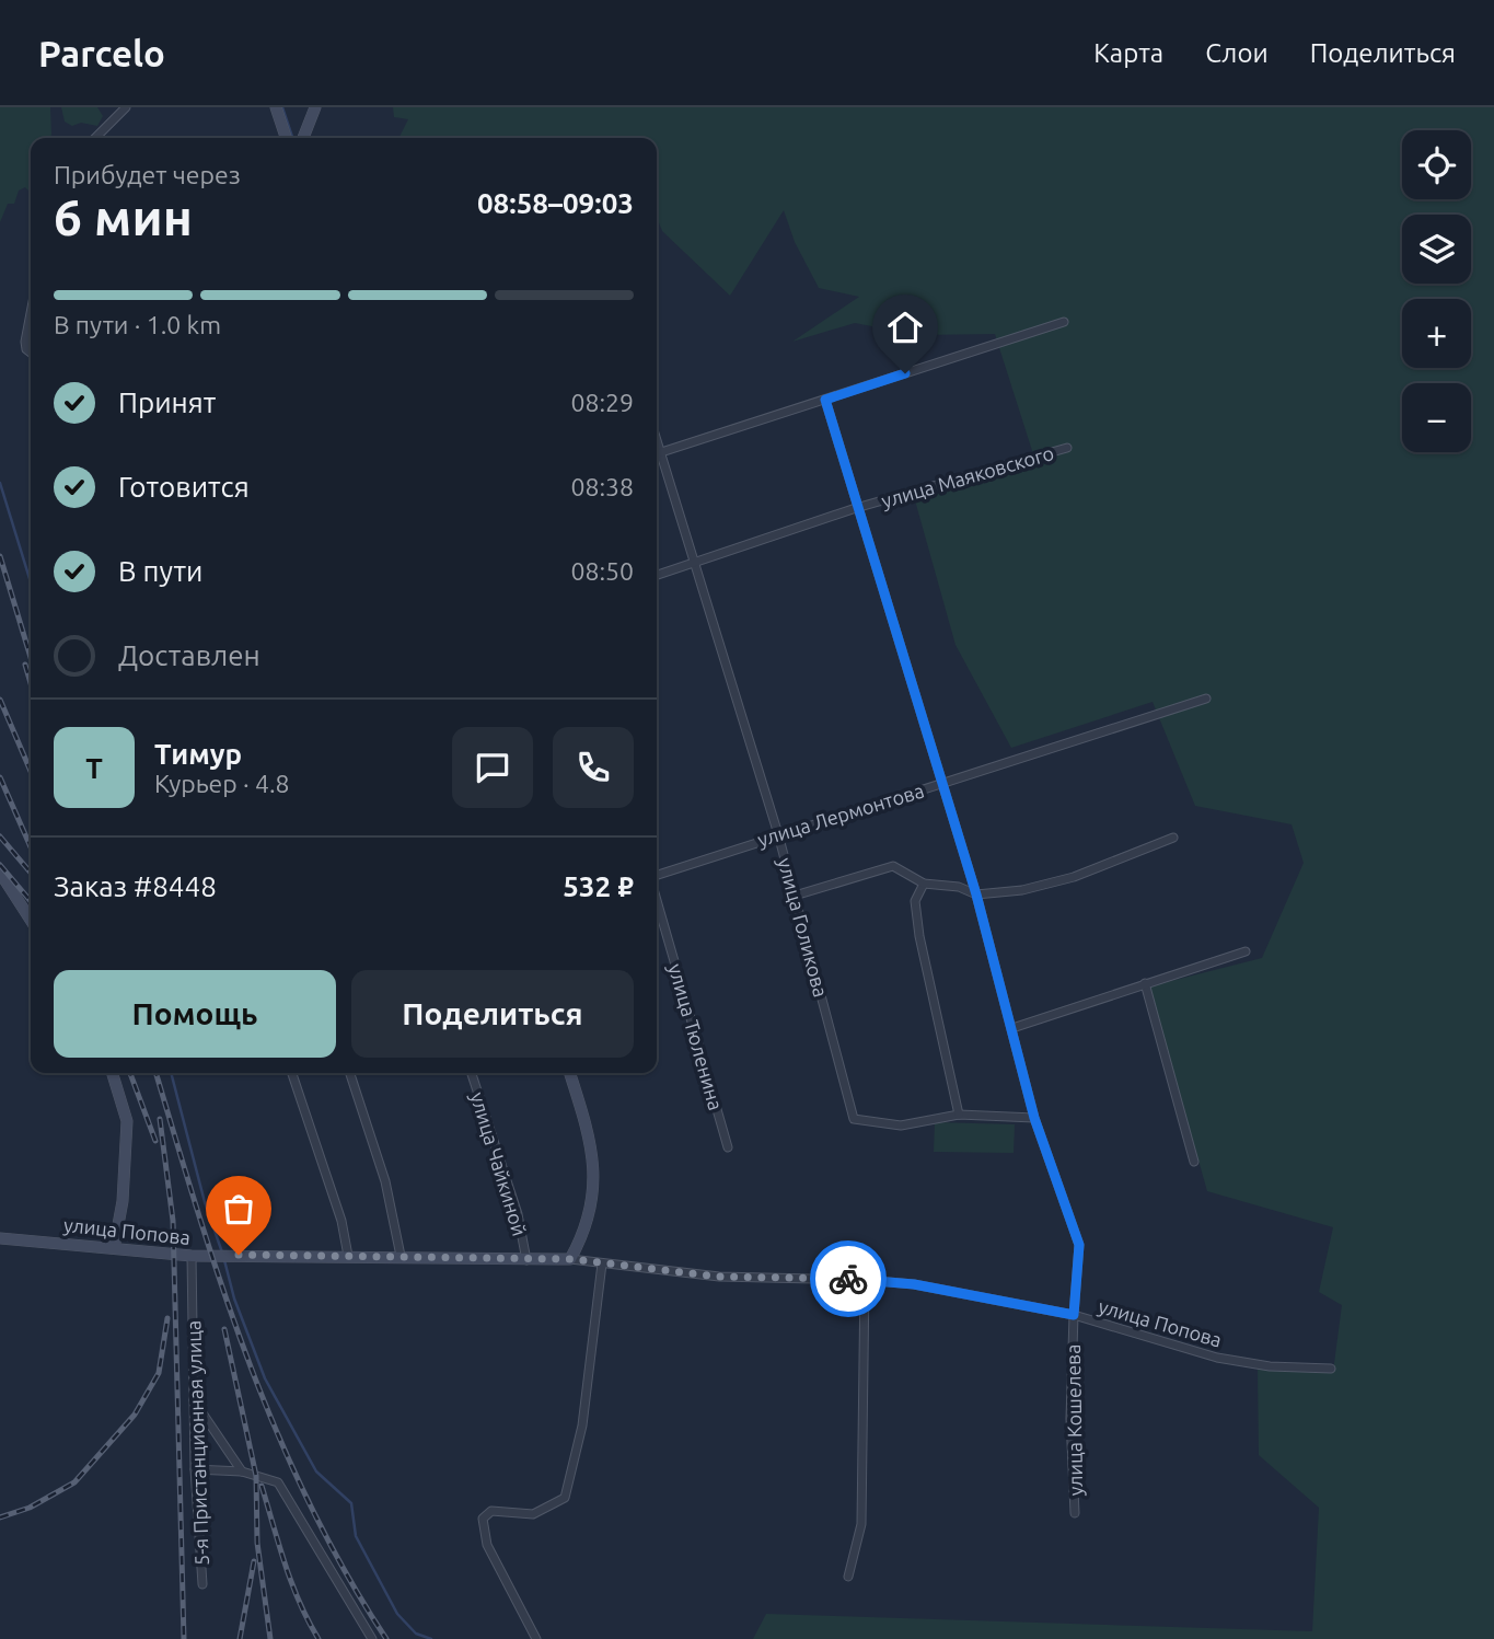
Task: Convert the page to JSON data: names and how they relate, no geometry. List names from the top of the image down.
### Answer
{
  "streets": {
    "street": [
      "улица Маяковского",
      "улица Лермонтова",
      "улица Голикова",
      "улица Тюленина",
      "улица Чайкиной",
      "улица Попова",
      "улица Кошелева",
      "5-я Пристанционная улица"
    ]
  },
  "crossings": [
    ["улица Маяковского", "улица Голикова"],
    ["улица Маяковского", "улица Кошелева"],
    ["улица Лермонтова", "улица Голикова"],
    ["улица Лермонтова", "улица Кошелева"],
    ["улица Голикова", "улица Кошелева"],
    ["улица Чайкиной", "улица Попова"],
    ["улица Попова", "улица Кошелева"],
    ["улица Попова", "5-я Пристанционная улица"]
  ],
  "page": {
    "header": "Parcelo",
    "nav": ["Карта", "Слои", "Поделиться"],
    "map_buttons": ["+", "−"],
    "heading": ["6 мин", "Прибудет через", "08:58–09:03"],
    "panel": [
      "Тимур",
      "Курьер · 4.8",
      "Заказ #8448",
      "532 ₽"
    ],
    "bar": "В пути · 1.0 km",
    "list": [
      ["Принят", "08:29"],
      ["Готовится", "08:38"],
      ["В пути", "08:50"],
      "Доставлен"
    ],
    "round": "Т",
    "buttons": ["Помощь", "Поделиться"]
  }
}
